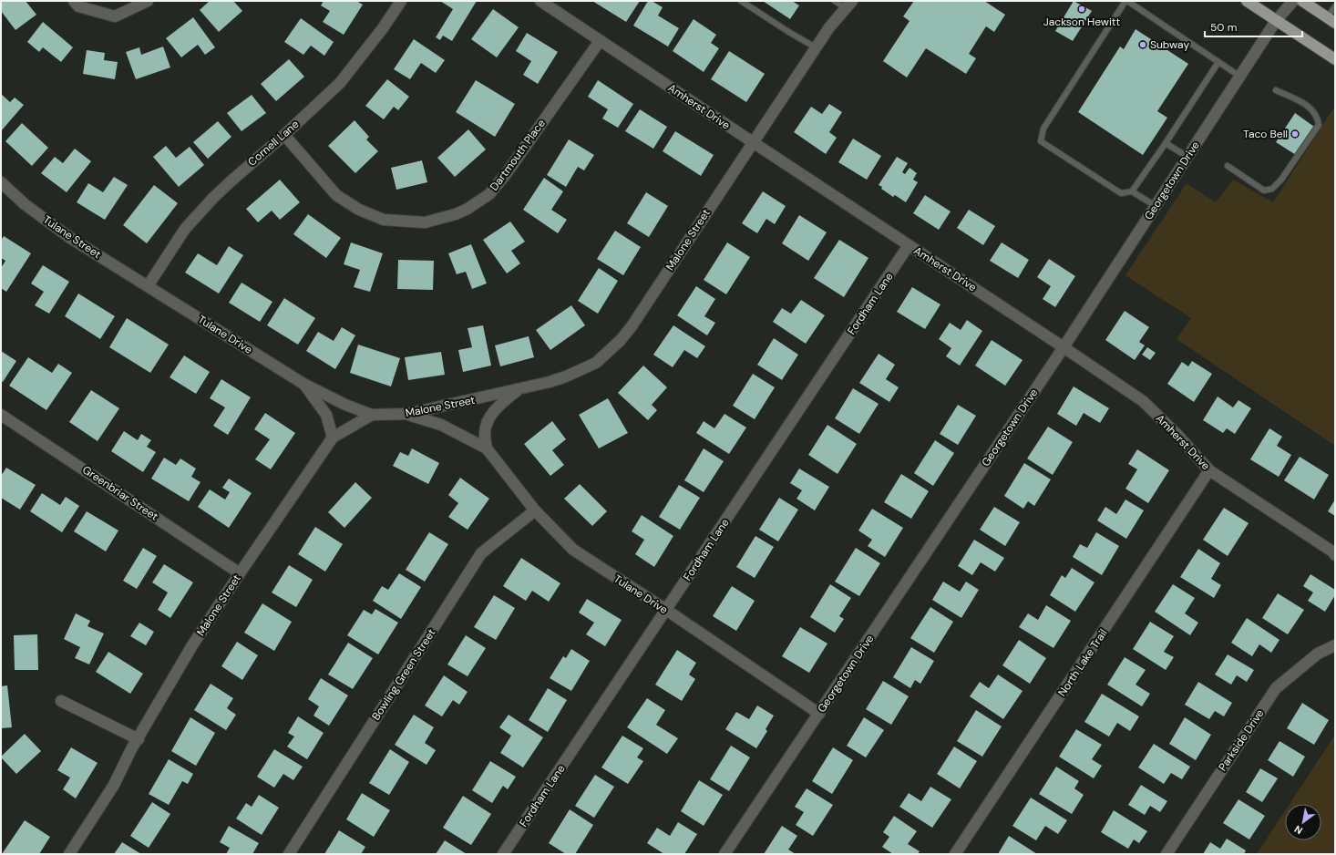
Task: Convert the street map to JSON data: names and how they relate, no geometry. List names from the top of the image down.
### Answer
{
  "streets": {
    "street": [
      "Amherst Drive",
      "Cornell Lane",
      "Dartmouth Place",
      "Georgetown Drive",
      "Tulane Street",
      "Malone Street",
      "Fordham Lane",
      "Tulane Drive",
      "Greenbriar Street",
      "North Lake Trail",
      "Bowling Green Street",
      "Parkside Drive"
    ]
  },
  "crossings": [
    ["Amherst Drive", "Dartmouth Place"],
    ["Amherst Drive", "Georgetown Drive"],
    ["Amherst Drive", "Malone Street"],
    ["Amherst Drive", "Fordham Lane"],
    ["Amherst Drive", "North Lake Trail"],
    ["Cornell Lane", "Dartmouth Place"],
    ["Cornell Lane", "Tulane Street"],
    ["Cornell Lane", "Tulane Drive"],
    ["Georgetown Drive", "Tulane Drive"],
    ["Tulane Street", "Tulane Drive"],
    ["Malone Street", "Tulane Drive"],
    ["Malone Street", "Greenbriar Street"],
    ["Fordham Lane", "Tulane Drive"],
    ["Tulane Drive", "Bowling Green Street"]
  ],
  "places": ["Jackson Hewitt", "Subway", "Taco Bell"],
  "scale_bar": "50 m",
  "north": "bottom left"
}
